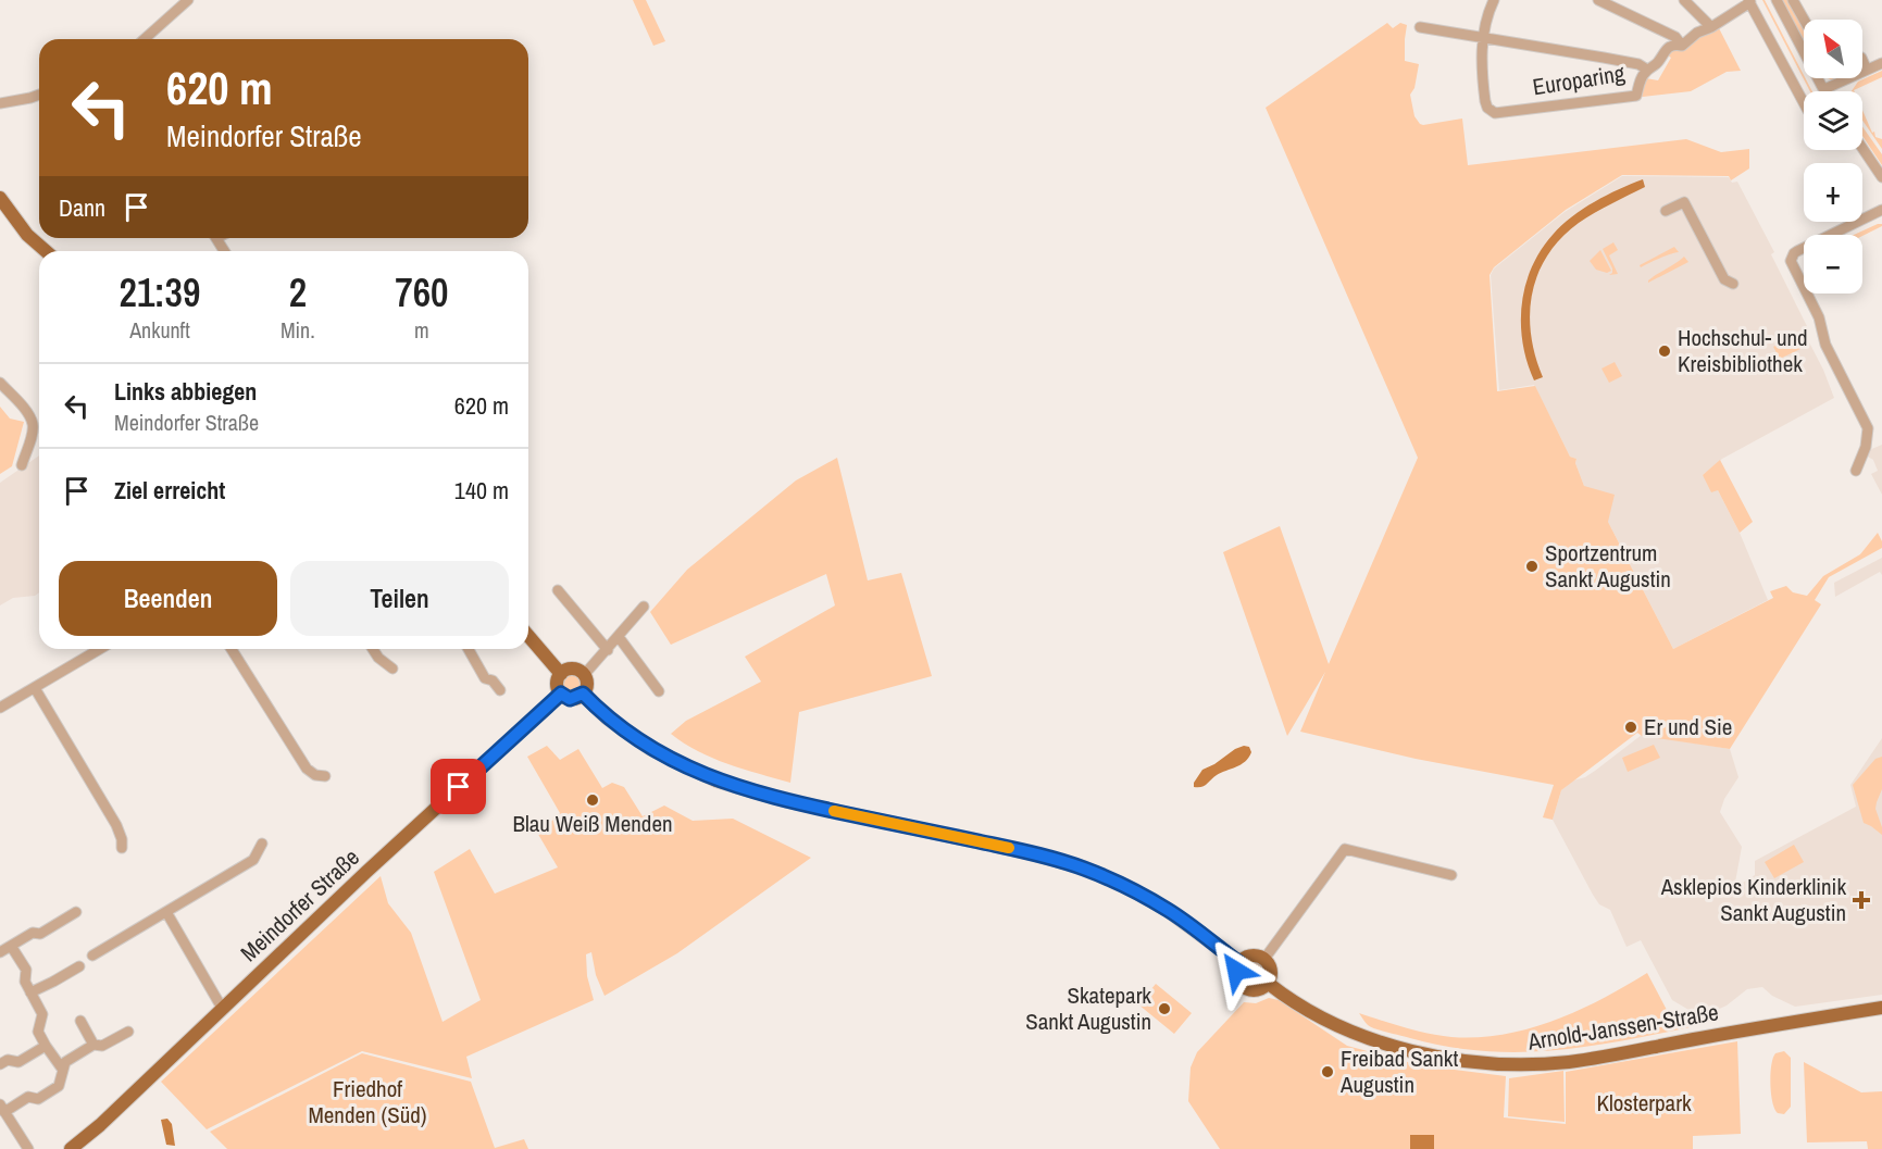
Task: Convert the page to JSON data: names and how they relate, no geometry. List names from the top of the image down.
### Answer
{
  "streets": {
    "main road": ["Meindorfer Straße", "Arnold-Janssen-Straße"],
    "street": ["Europaring"]
  },
  "parks": ["Friedhof Menden (Süd)", "Klosterpark"],
  "places": {
    "other": [
      "Hochschul- und Kreisbibliothek",
      "Sportzentrum Sankt Augustin",
      "Er und Sie",
      "Blau Weiß Menden",
      "Skatepark Sankt Augustin",
      "Freibad Sankt Augustin"
    ],
    "health": ["Asklepios Kinderklinik Sankt Augustin"]
  },
  "north": "top left",
  "page": {
    "map_buttons": ["+", "−"],
    "turn": ["620 m", "Meindorfer Straße"],
    "then": "Dann",
    "eta": [
      "21:39",
      "Ankunft",
      "2",
      "Min.",
      "760",
      "m"
    ],
    "list": [
      {
        "name": "Links abbiegen",
        "note": "Meindorfer Straße",
        "value": "620 m"
      },
      {
        "name": "Ziel erreicht",
        "value": "140 m"
      }
    ],
    "buttons": ["Beenden", "Teilen"]
  }
}
